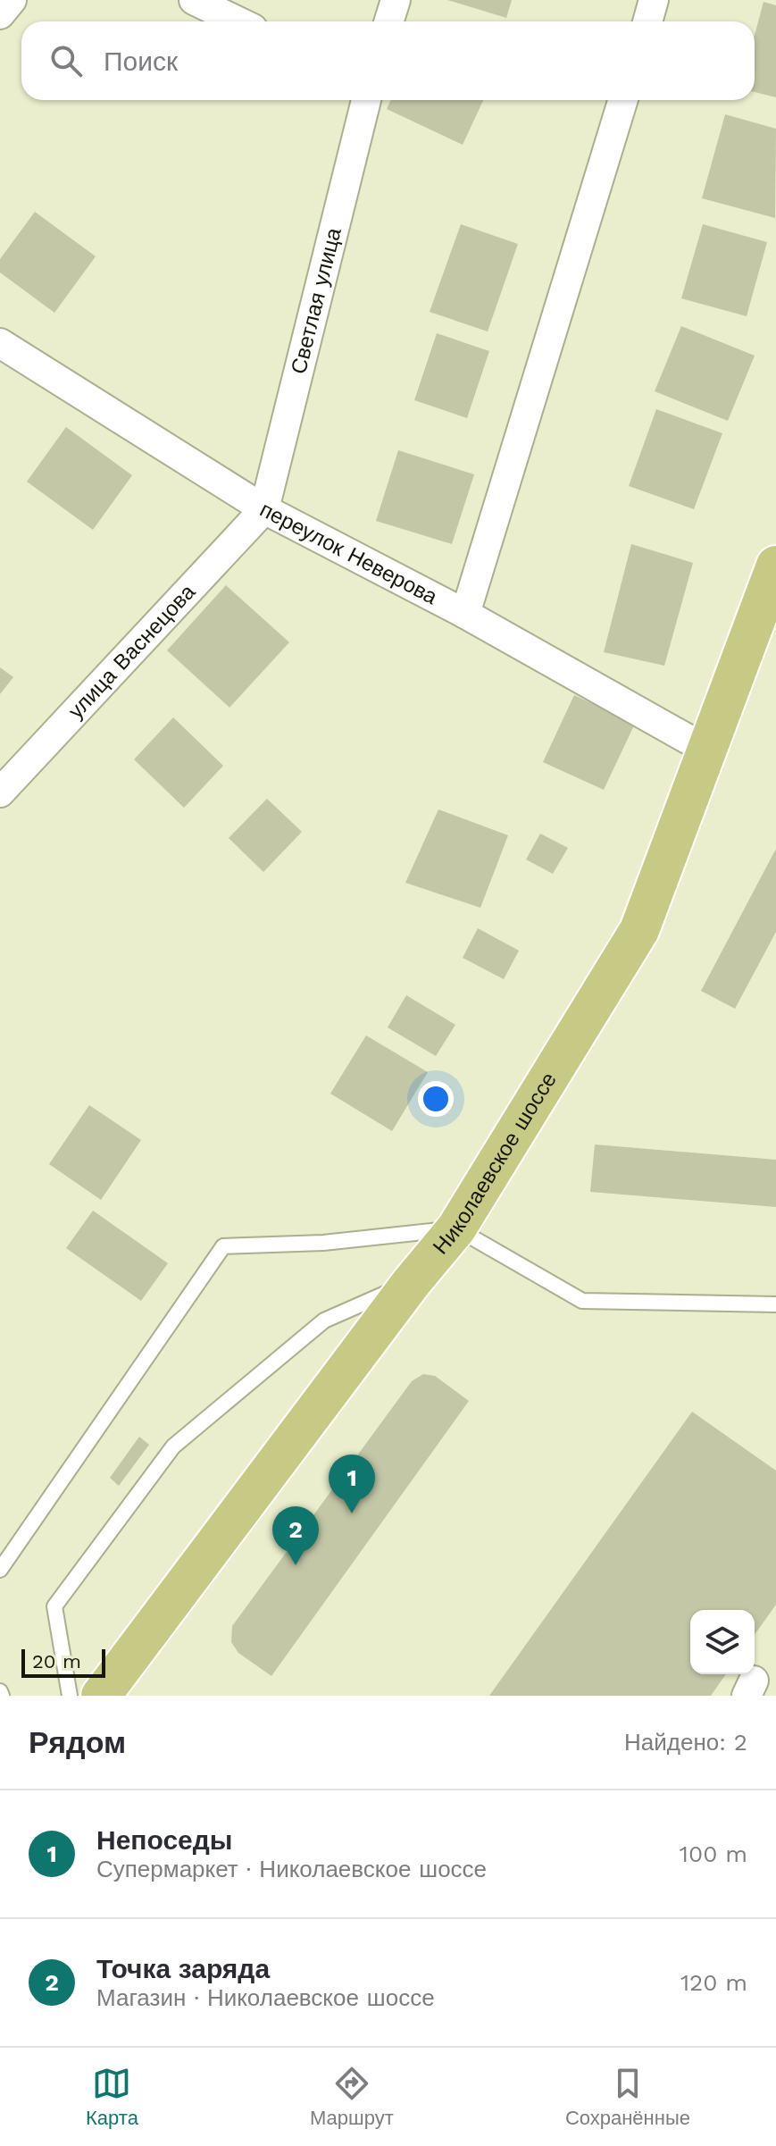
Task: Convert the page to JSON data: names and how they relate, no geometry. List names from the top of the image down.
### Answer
{
  "streets": {
    "main road": ["Николаевское шоссе"],
    "street": ["Светлая улица", "переулок Неверова", "улица Васнецова"]
  },
  "crossings": [
    ["Светлая улица", "переулок Неверова"],
    ["Светлая улица", "улица Васнецова"],
    ["переулок Неверова", "улица Васнецова"],
    ["переулок Неверова", "Николаевское шоссе"]
  ],
  "scale_bar": "20 m",
  "page": {
    "search": "Поиск",
    "pins": ["1", "2"],
    "scale": "20 m",
    "heading": ["Рядом", "Найдено: 2"],
    "list": [
      {
        "mark": "1",
        "name": "Непоседы",
        "note": "Супермаркет · Николаевское шоссе",
        "value": "100 m"
      },
      {
        "mark": "2",
        "name": "Точка заряда",
        "note": "Магазин · Николаевское шоссе",
        "value": "120 m"
      }
    ],
    "nav": ["Карта", "Маршрут", "Сохранённые"]
  }
}
